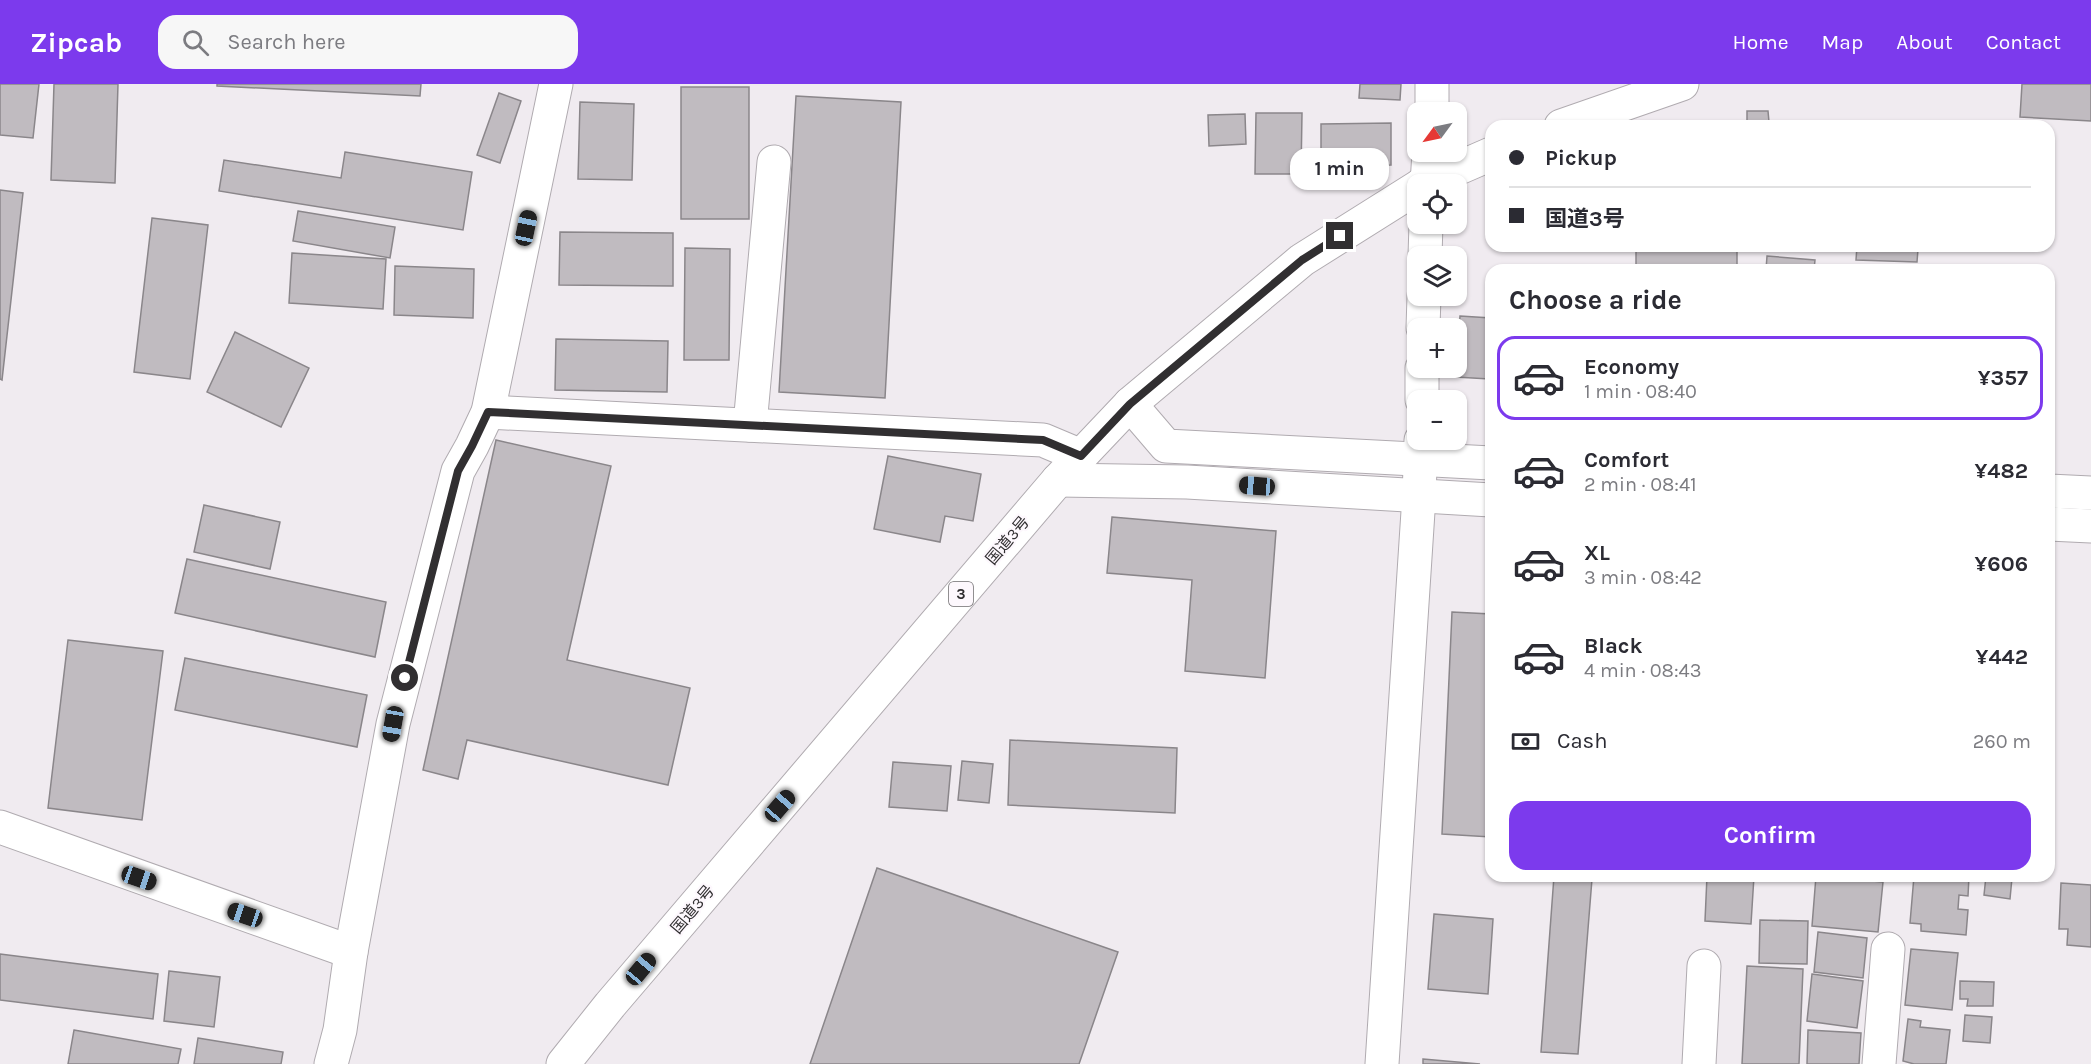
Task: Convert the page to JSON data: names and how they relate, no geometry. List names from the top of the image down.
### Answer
{
  "streets": {
    "main road": ["国道3号", "3"]
  },
  "north": "bottom left",
  "page": {
    "header": "Zipcab",
    "search": "Search here",
    "nav": [
      "Home",
      "Map",
      "About",
      "Contact"
    ],
    "map_buttons": ["+", "−"],
    "banner": ["Pickup", "国道3号"],
    "bubble": "1 min",
    "heading": "Choose a ride",
    "list": [
      {
        "name": "Economy",
        "note": "1 min · 08:40",
        "value": "¥357"
      },
      {
        "name": "Comfort",
        "note": "2 min · 08:41",
        "value": "¥482"
      },
      {
        "name": "XL",
        "note": "3 min · 08:42",
        "value": "¥606"
      },
      {
        "name": "Black",
        "note": "4 min · 08:43",
        "value": "¥442"
      }
    ],
    "pay": ["Cash", "260 m"],
    "buttons": "Confirm"
  }
}
